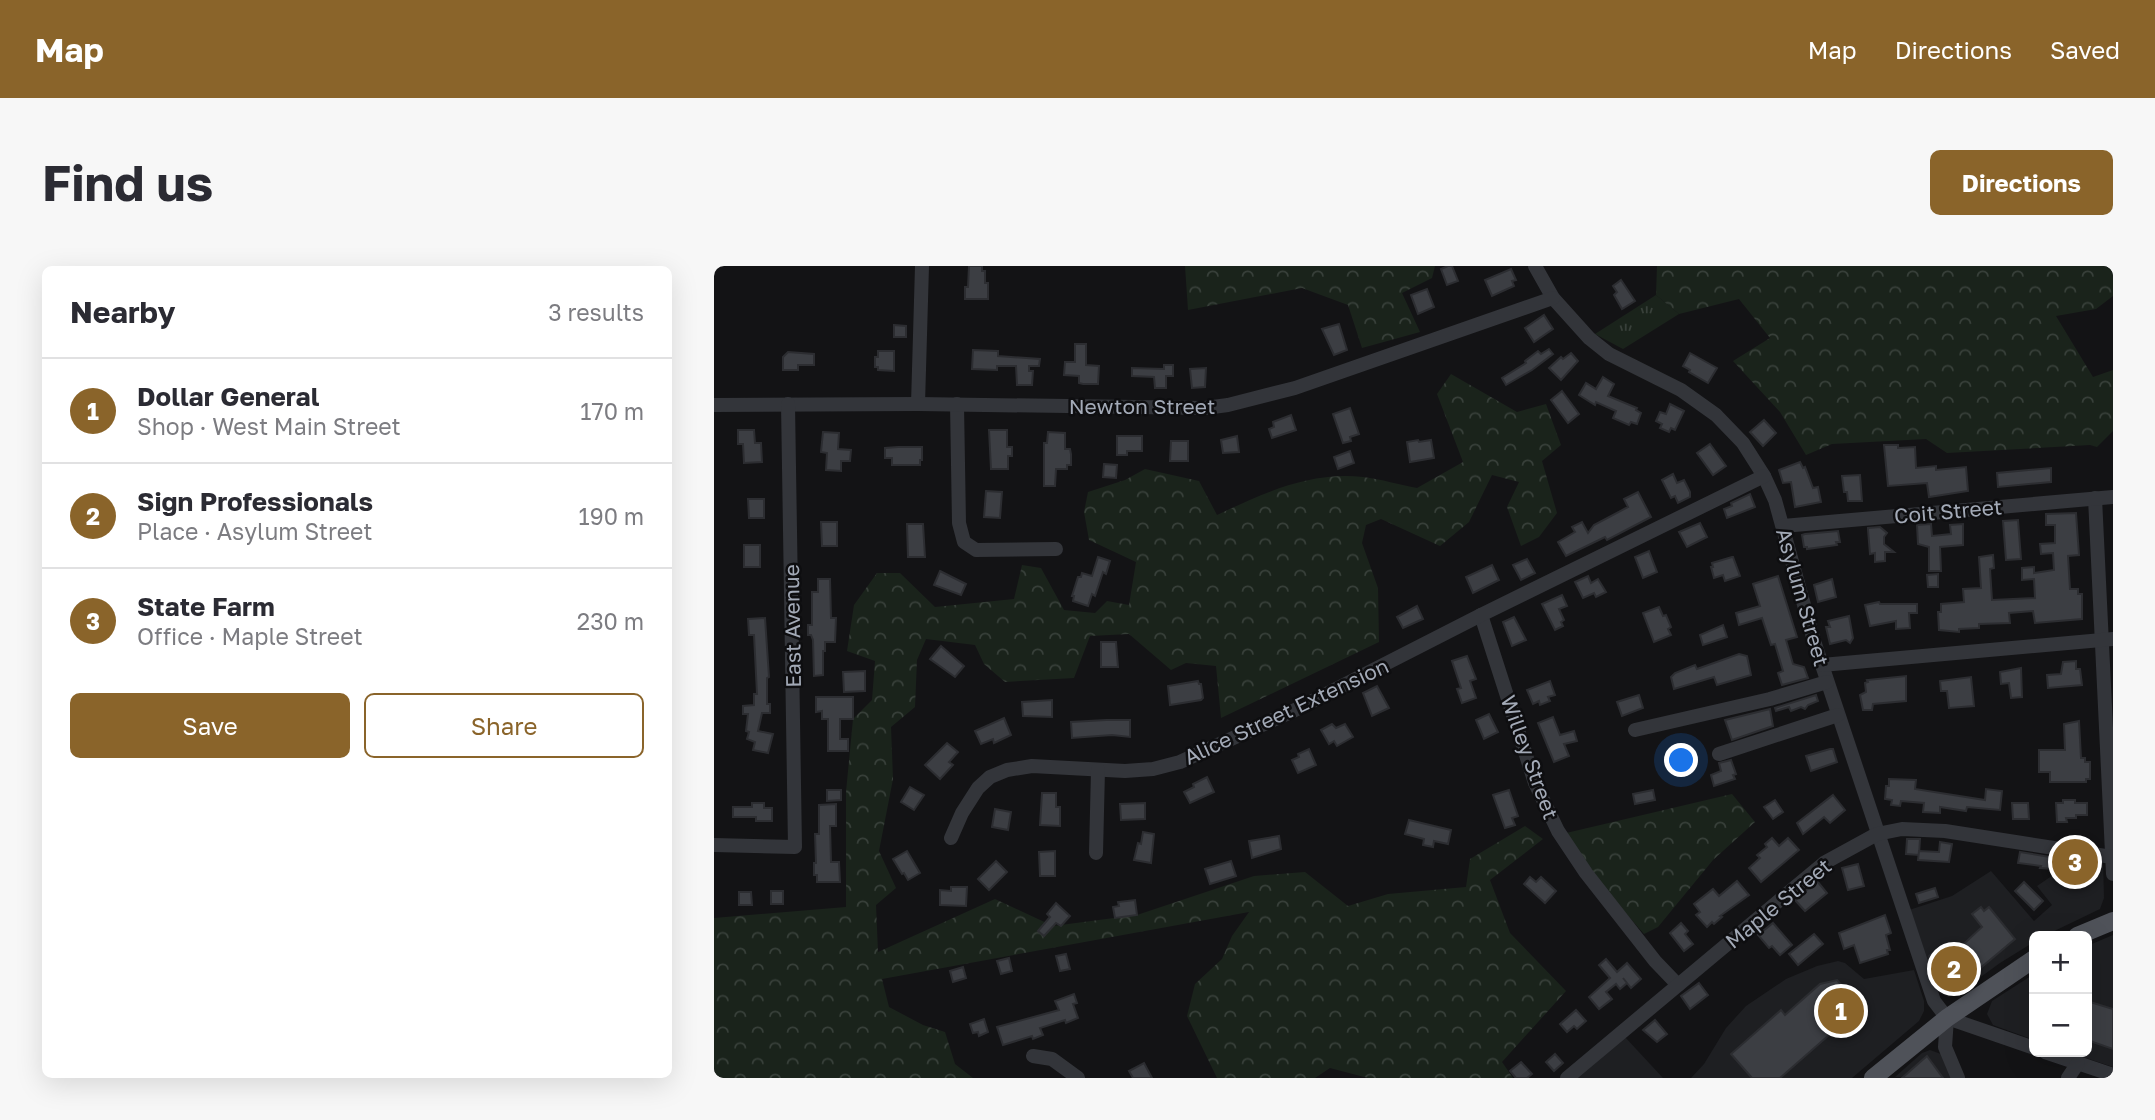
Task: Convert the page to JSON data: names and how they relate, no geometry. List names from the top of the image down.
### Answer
{
  "streets": {
    "street": [
      "Newton Street",
      "Coit Street",
      "Asylum Street",
      "East Avenue",
      "Alice Street Extension",
      "Willey Street",
      "Maple Street"
    ]
  },
  "crossings": [
    ["Newton Street", "Asylum Street"],
    ["Newton Street", "East Avenue"],
    ["Coit Street", "Asylum Street"],
    ["Asylum Street", "Alice Street Extension"],
    ["Asylum Street", "Maple Street"],
    ["Alice Street Extension", "Willey Street"],
    ["Willey Street", "Maple Street"]
  ],
  "page": {
    "header": "Map",
    "nav": ["Map", "Directions", "Saved"],
    "buttons": [
      "Directions",
      ["Save", "Share"]
    ],
    "title": "Find us",
    "heading": ["Nearby", "3 results"],
    "list": [
      {
        "mark": "1",
        "name": "Dollar General",
        "note": "Shop · West Main Street",
        "value": "170 m"
      },
      {
        "mark": "2",
        "name": "Sign Professionals",
        "note": "Place · Asylum Street",
        "value": "190 m"
      },
      {
        "mark": "3",
        "name": "State Farm",
        "note": "Office · Maple Street",
        "value": "230 m"
      }
    ],
    "pins": ["3", "2", "1"],
    "map_buttons": ["+", "−"]
  }
}
